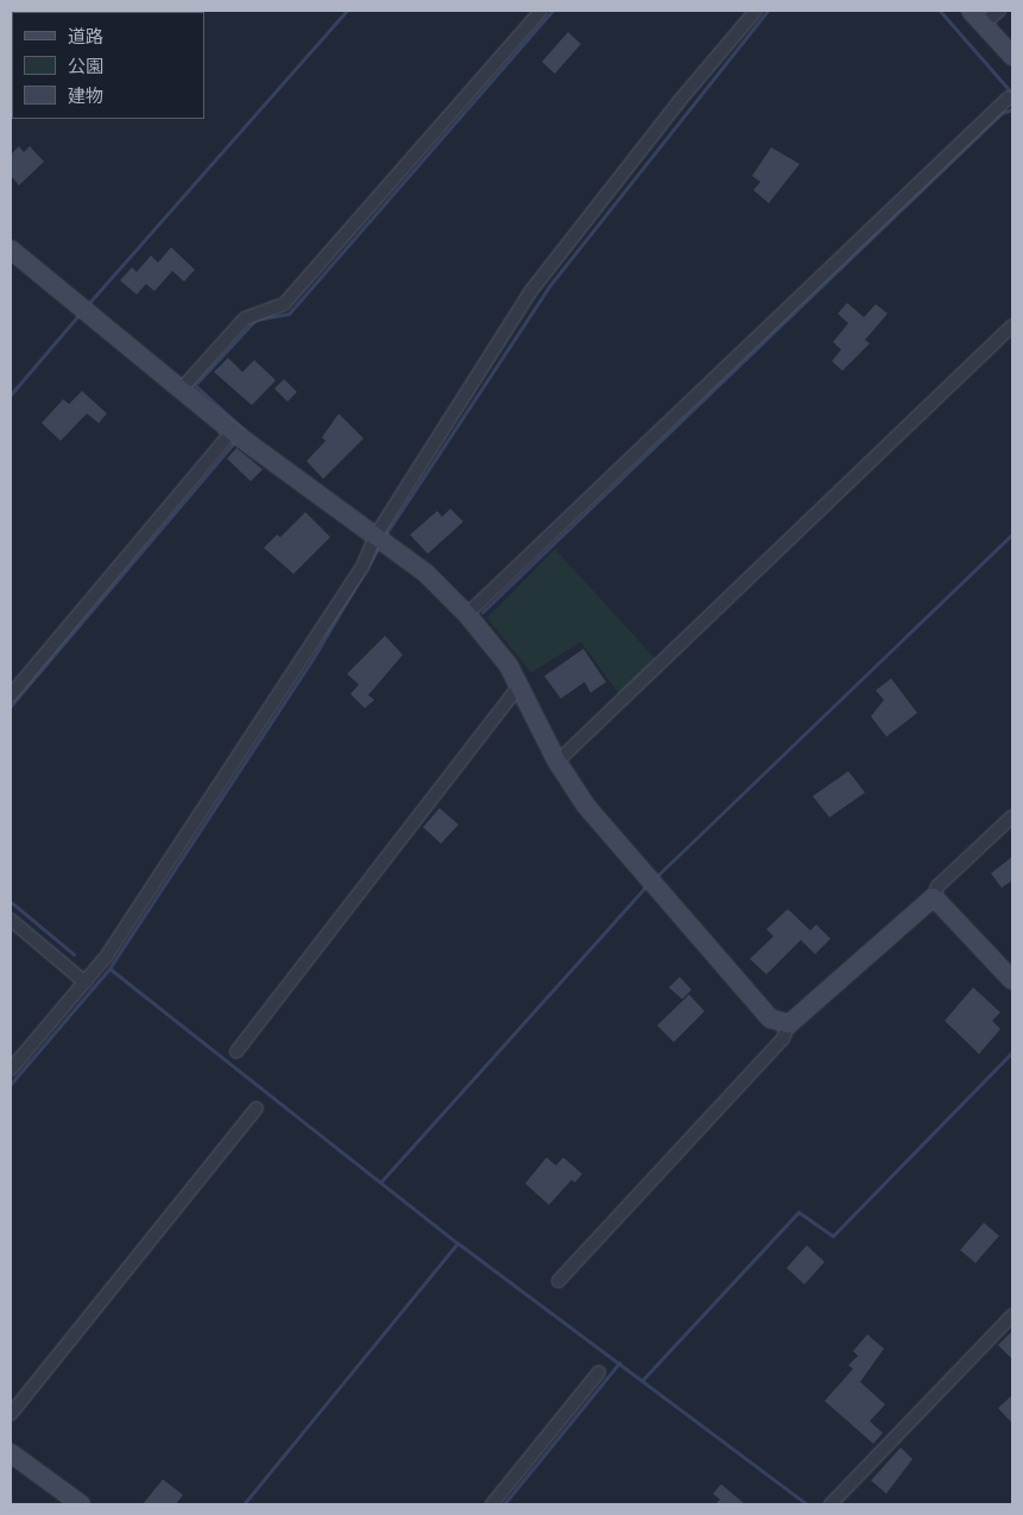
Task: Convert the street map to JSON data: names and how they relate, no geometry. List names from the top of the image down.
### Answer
{
  "legend": ["道路", "公園", "建物"]
}
